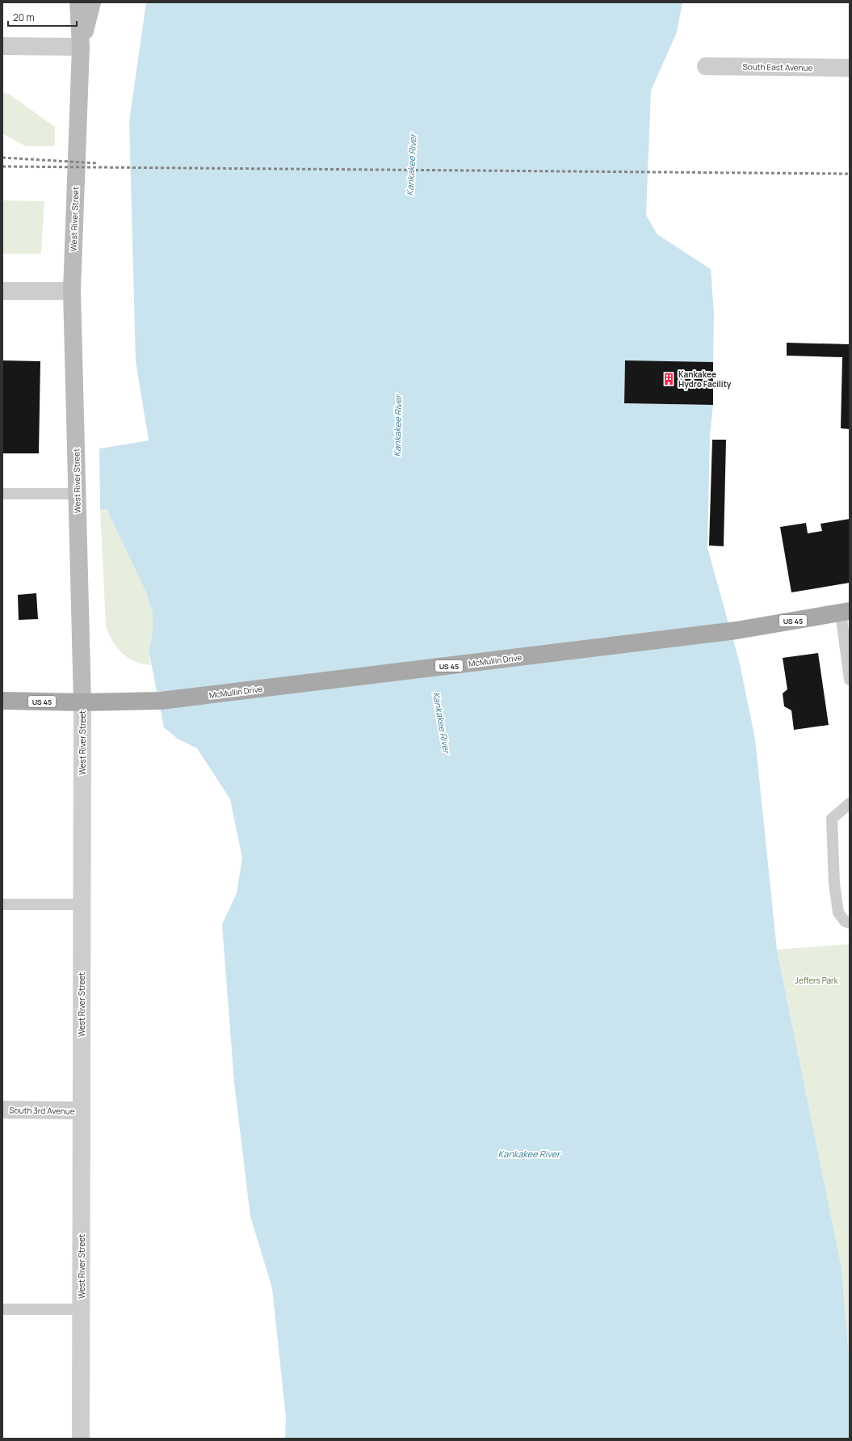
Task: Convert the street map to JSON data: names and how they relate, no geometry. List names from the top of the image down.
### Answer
{
  "streets": {
    "main road": ["West River Street", "US 45", "McMullin Drive"],
    "street": ["South East Avenue", "South 3rd Avenue"]
  },
  "crossings": [
    ["West River Street", "US 45"],
    ["West River Street", "McMullin Drive"],
    ["West River Street", "South 3rd Avenue"],
    ["US 45", "McMullin Drive"]
  ],
  "water": ["Kankakee River"],
  "parks": ["Jeffers Park"],
  "places": {
    "building": ["Kankakee Hydro Facility"]
  },
  "scale_bar": "20 m"
}
